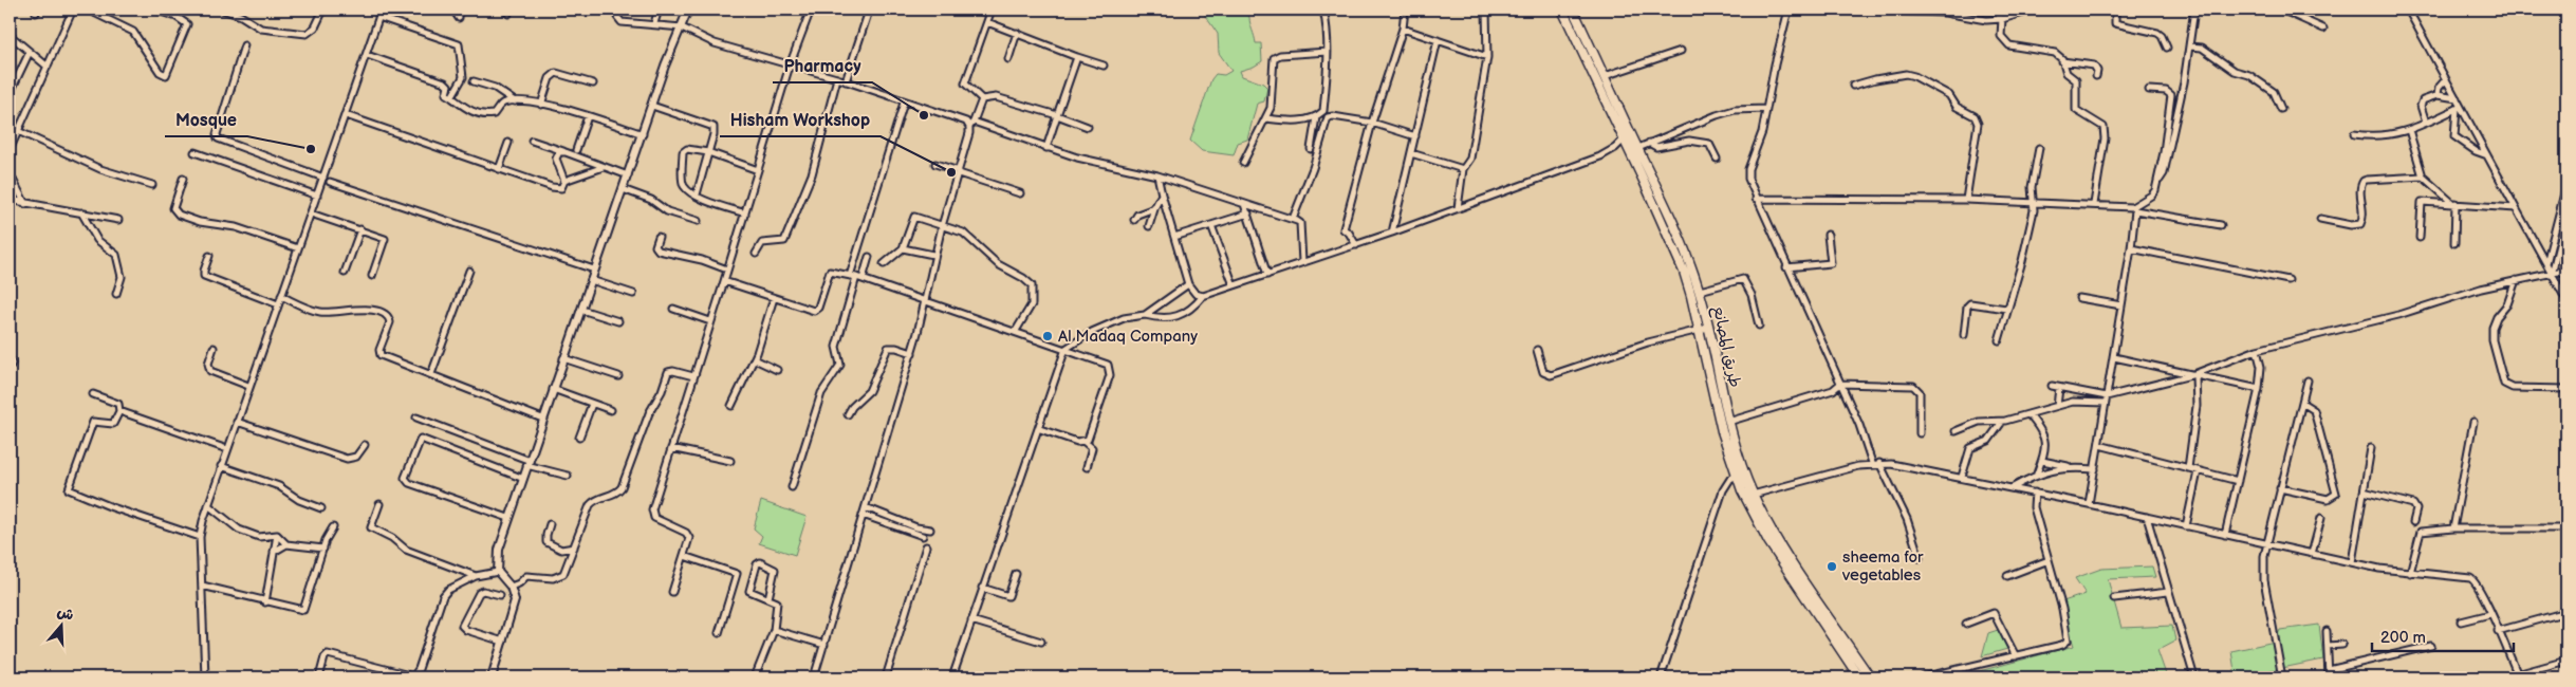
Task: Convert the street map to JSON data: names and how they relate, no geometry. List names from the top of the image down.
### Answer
{
  "streets": {
    "main road": ["طريق المصانع"]
  },
  "places": [
    "Pharmacy",
    "Mosque",
    "Hisham Workshop",
    "Al Madaq Company",
    "sheema for vegetables"
  ],
  "scale_bar": "200 m",
  "north": "top"
}
